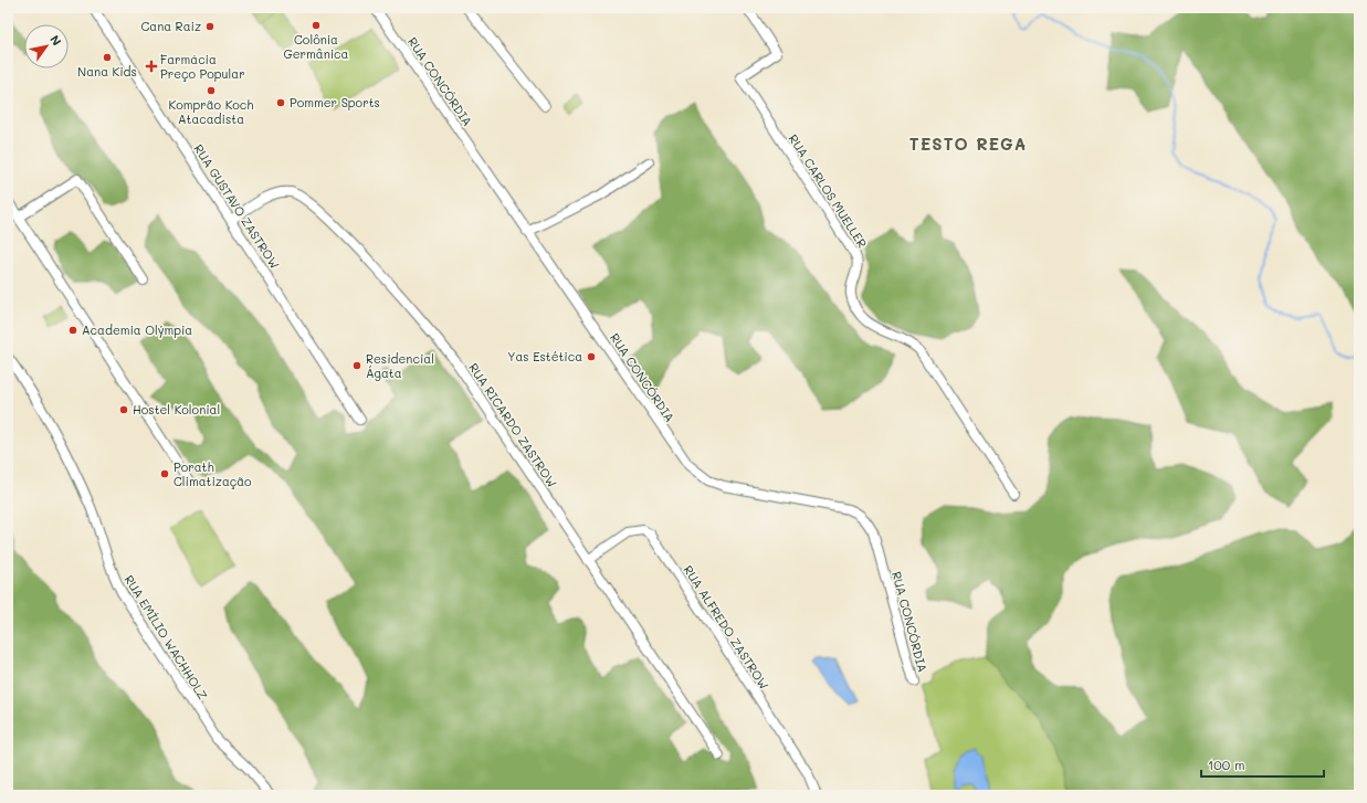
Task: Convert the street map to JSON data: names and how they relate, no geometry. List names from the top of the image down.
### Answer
{
  "streets": {
    "street": [
      "RUA CONCÓRDIA",
      "RUA CARLOS MUELLER",
      "RUA GUSTAVO ZASTROW",
      "RUA RICARDO ZASTROW",
      "RUA ALFREDO ZASTROW",
      "RUA EMÍLIO WACHHOLZ"
    ]
  },
  "crossings": [
    ["RUA GUSTAVO ZASTROW", "RUA RICARDO ZASTROW"],
    ["RUA RICARDO ZASTROW", "RUA ALFREDO ZASTROW"]
  ],
  "districts": ["TESTO REGA"],
  "places": {
    "other": [
      "Colônia Germânica",
      "Cana Raiz",
      "Nana Kids",
      "Komprão Koch Atacadista",
      "Pommer Sports",
      "Academia Olýmpia",
      "Yas Estética",
      "Residencial Ágata",
      "Hostel Kolonial",
      "Porath Climatização"
    ],
    "health": ["Farmácia Preço Popular"]
  },
  "scale_bar": "100 m",
  "north": "top right"
}
